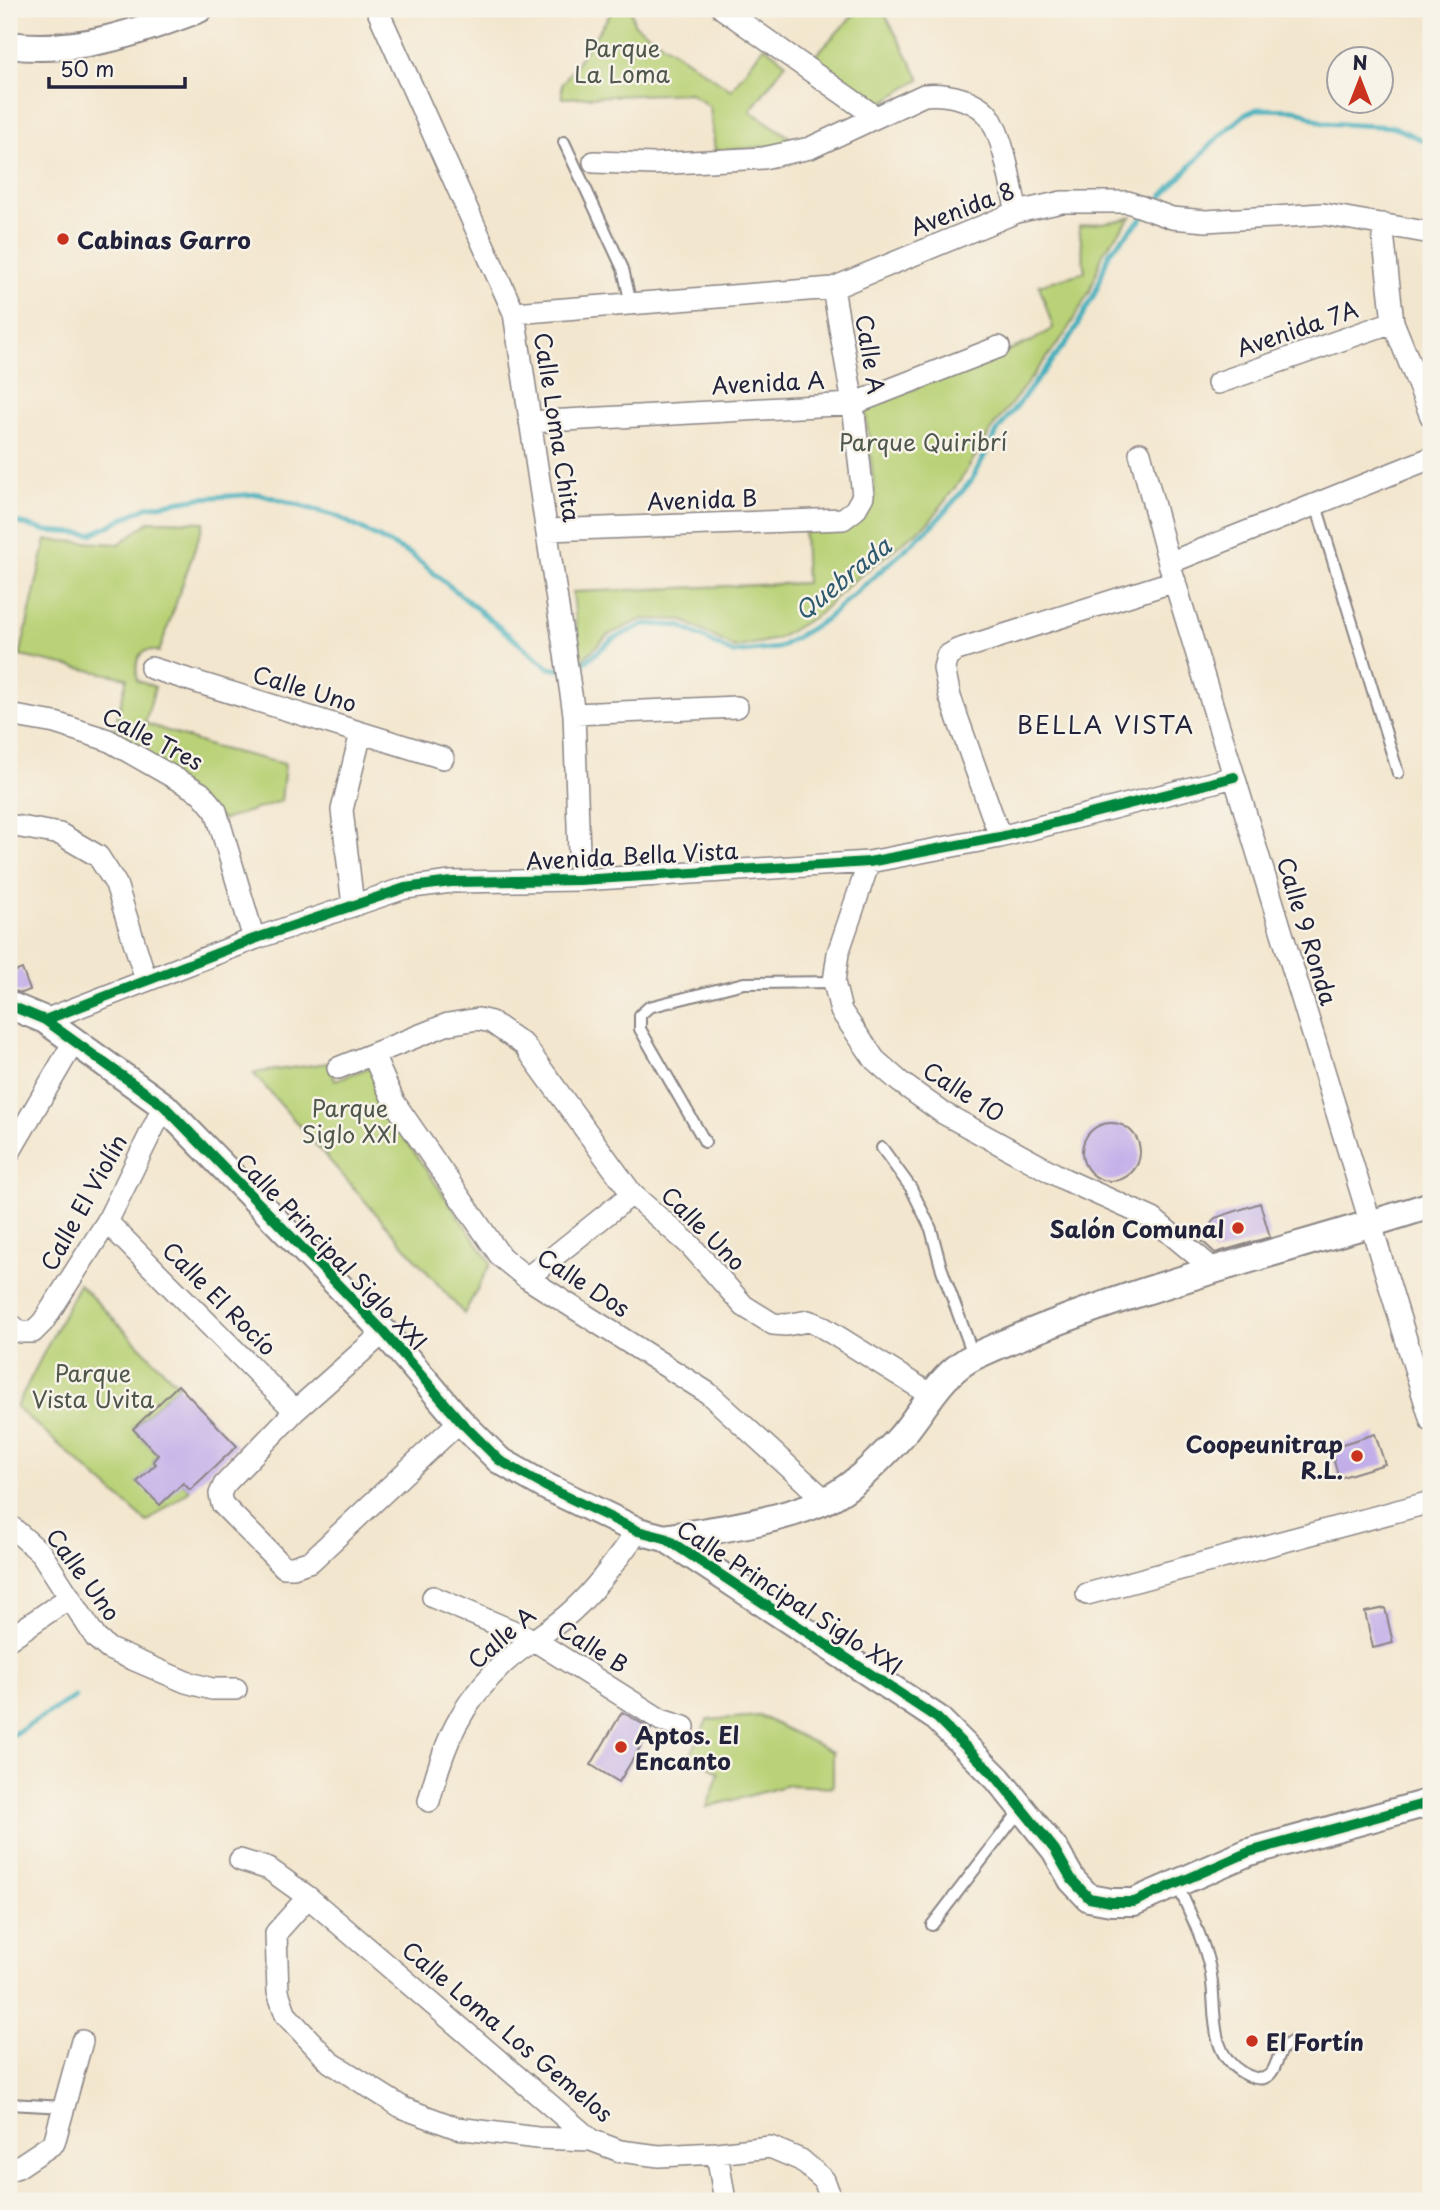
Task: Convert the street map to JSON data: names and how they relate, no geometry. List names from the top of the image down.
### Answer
{
  "streets": {
    "street": [
      "Avenida 8",
      "Avenida 7A",
      "Calle A",
      "Avenida A",
      "Calle Loma Chita",
      "Avenida B",
      "Calle Uno",
      "Calle Tres",
      "Avenida Bella Vista",
      "Calle 9 Ronda",
      "Calle 10",
      "Calle El Violín",
      "Calle Principal Siglo XXI",
      "Calle Dos",
      "Calle El Rocío",
      "Calle B",
      "Calle Loma Los Gemelos"
    ]
  },
  "crossings": [
    ["Avenida 8", "Calle A"],
    ["Avenida 8", "Calle Loma Chita"],
    ["Calle A", "Avenida A"],
    ["Calle A", "Avenida B"],
    ["Calle A", "Calle Principal Siglo XXI"],
    ["Calle A", "Calle B"],
    ["Avenida A", "Calle Loma Chita"],
    ["Calle Loma Chita", "Avenida B"],
    ["Calle Loma Chita", "Avenida Bella Vista"],
    ["Calle Uno", "Calle Dos"],
    ["Calle Tres", "Avenida Bella Vista"],
    ["Avenida Bella Vista", "Calle 9 Ronda"],
    ["Avenida Bella Vista", "Calle 10"],
    ["Avenida Bella Vista", "Calle Principal Siglo XXI"],
    ["Calle El Violín", "Calle Principal Siglo XXI"],
    ["Calle El Violín", "Calle El Rocío"]
  ],
  "districts": ["BELLA VISTA"],
  "water": ["Quebrada"],
  "parks": [
    "Parque La Loma",
    "Parque Quiribrí",
    "Parque Siglo XXI",
    "Parque Vista Uvita"
  ],
  "places": [
    "Cabinas Garro",
    "Salón Comunal",
    "Coopeunitrap R.L.",
    "Aptos. El Encanto",
    "El Fortín"
  ],
  "scale_bar": "50 m",
  "north": "top"
}
